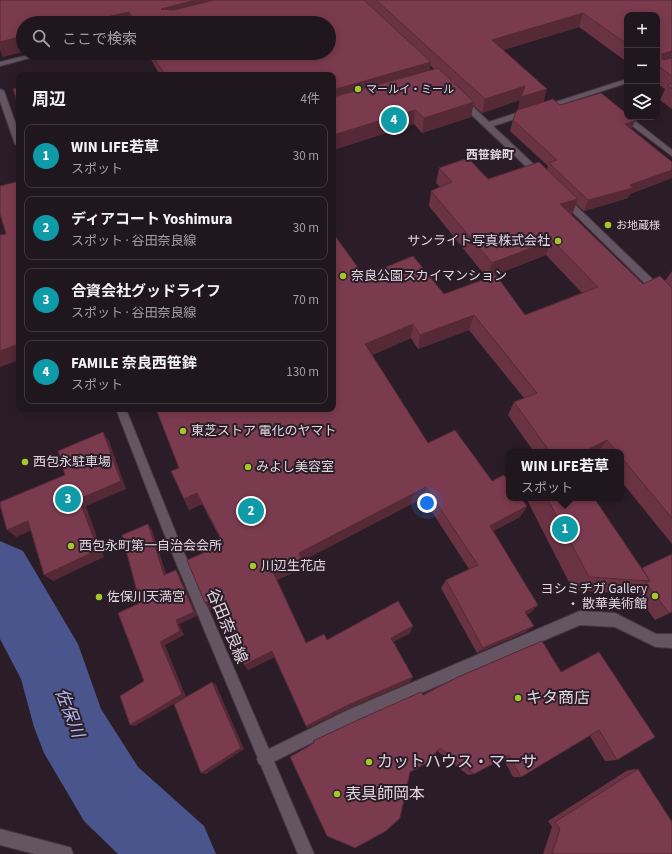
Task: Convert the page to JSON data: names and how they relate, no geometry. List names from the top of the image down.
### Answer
{
  "streets": {
    "street": ["谷田奈良線"]
  },
  "districts": ["西笹鉾町"],
  "water": ["佐保川"],
  "places": [
    "マールイ・ミール",
    "お地蔵様",
    "サンライト写真株式会社",
    "奈良公園スカイマンション",
    "東芝ストア 電化のヤマト",
    "西包永駐車場",
    "みよし美容室",
    "西包永町第一自治会会所",
    "川辺生花店",
    "ヨシミチガ Gallery ・ 散華美術館",
    "佐保川天満宮",
    "キタ商店",
    "カットハウス・マーサ",
    "表具師岡本"
  ],
  "page": {
    "map_buttons": ["+", "−"],
    "search": "ここで検索",
    "heading": ["周辺", "4件"],
    "pins": [
      "4",
      "3",
      "2",
      "1"
    ],
    "list": [
      {
        "mark": "1",
        "name": "WIN LIFE若草",
        "note": "スポット",
        "value": "30 m"
      },
      {
        "mark": "2",
        "name": "ディアコート Yoshimura",
        "note": "スポット · 谷田奈良線",
        "value": "30 m"
      },
      {
        "mark": "3",
        "name": "合資会社グッドライフ",
        "note": "スポット · 谷田奈良線",
        "value": "70 m"
      },
      {
        "mark": "4",
        "name": "FAMILE 奈良西笹鉾",
        "note": "スポット",
        "value": "130 m"
      }
    ],
    "popup": ["WIN LIFE若草", "スポット"]
  }
}
